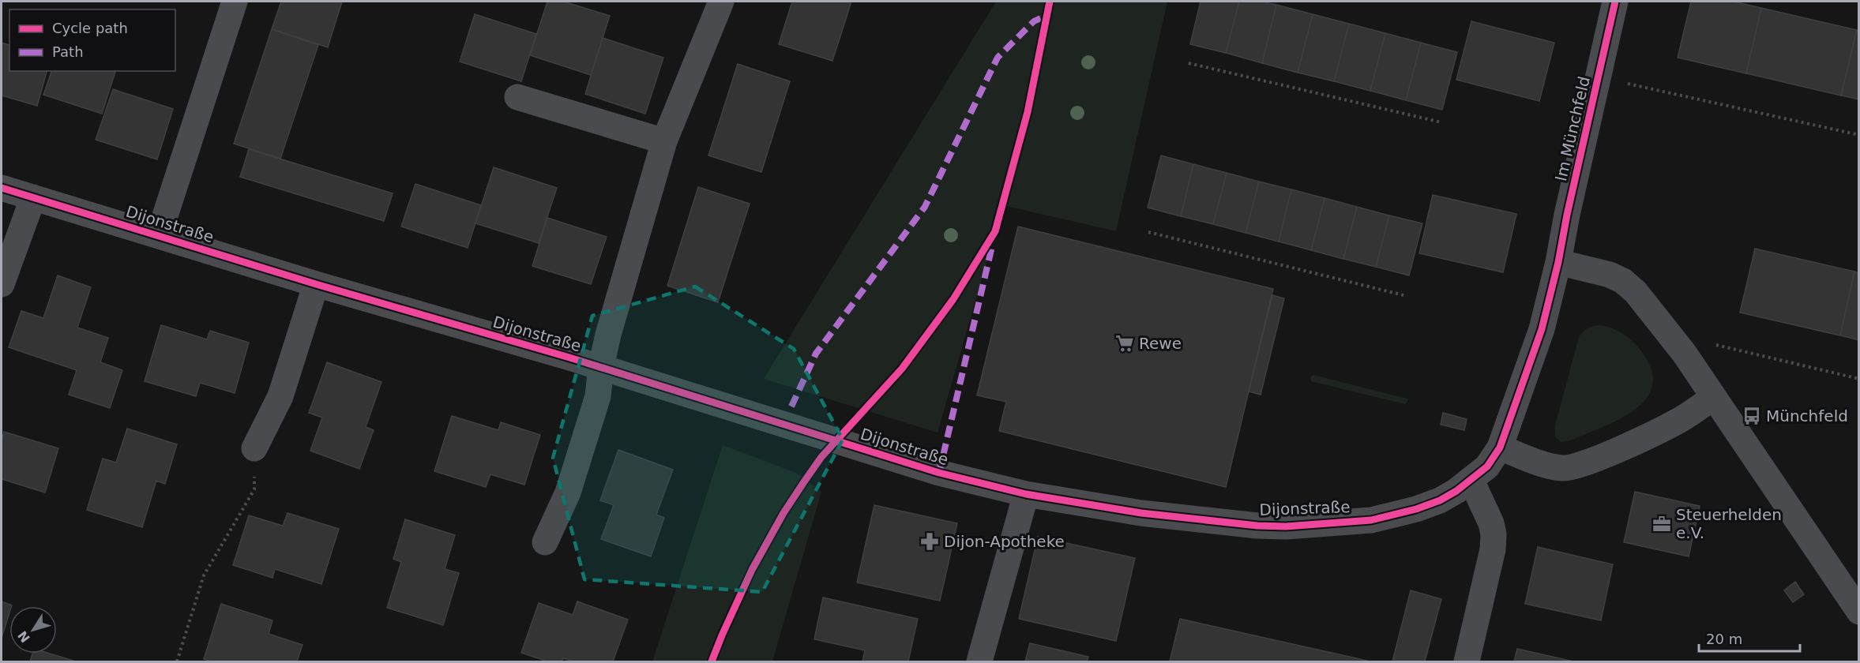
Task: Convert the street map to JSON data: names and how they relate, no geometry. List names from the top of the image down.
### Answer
{
  "streets": {
    "street": ["Im Münchfeld", "Dijonstraße"]
  },
  "crossings": [
    ["Im Münchfeld", "Dijonstraße"]
  ],
  "places": {
    "supermarket": ["Rewe"],
    "bus stop": ["Münchfeld"],
    "office": ["Steuerhelden e.V."],
    "pharmacy": ["Dijon-Apotheke"]
  },
  "legend": ["Cycle path", "Path"],
  "scale_bar": "20 m",
  "north": "bottom left"
}
